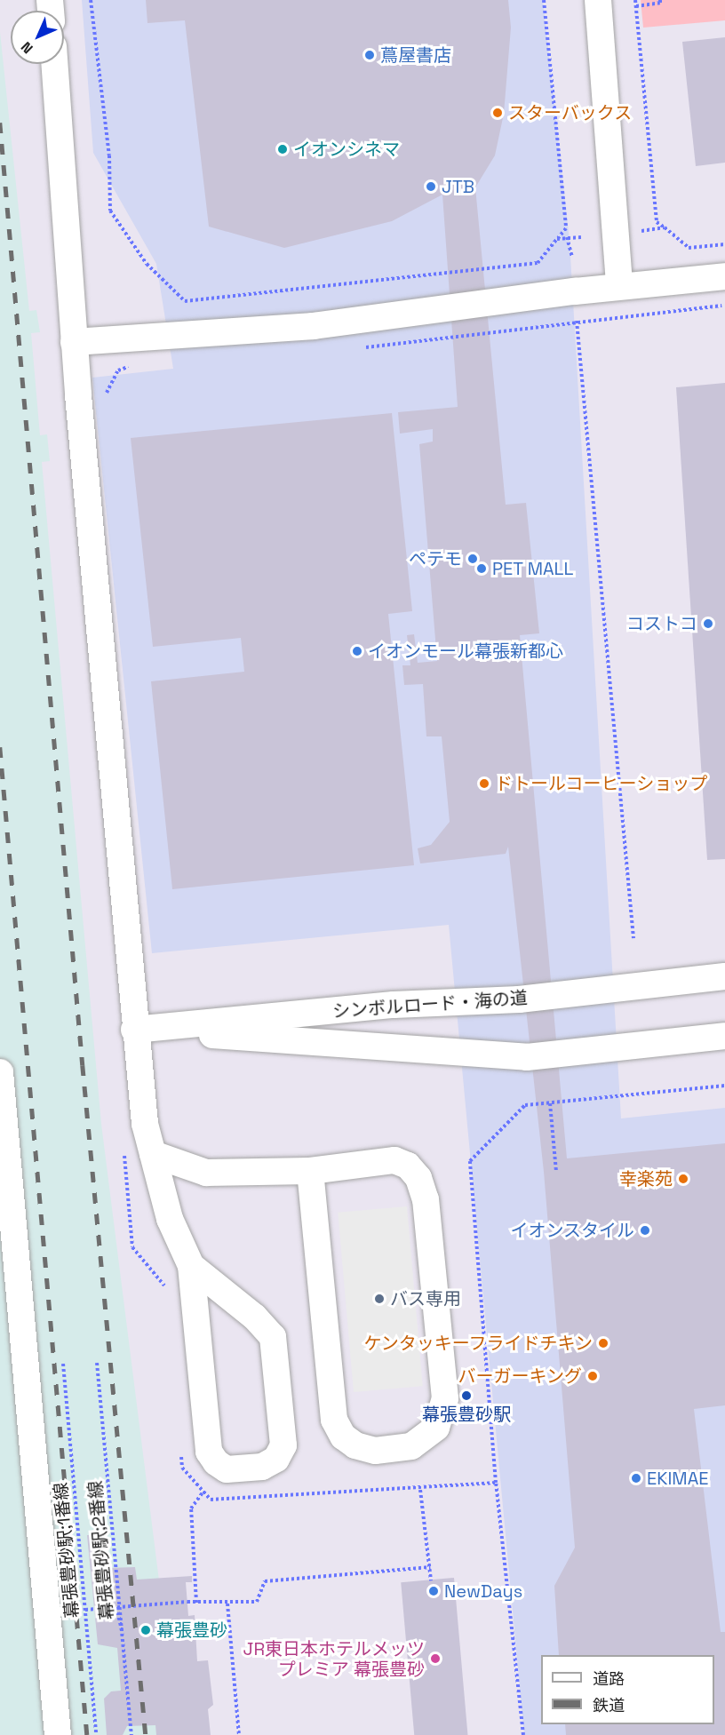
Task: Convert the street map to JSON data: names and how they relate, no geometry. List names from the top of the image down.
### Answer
{
  "streets": {
    "street": ["シンボルロード・海の道"],
    "path": ["幕張豊砂駅;1番線", "幕張豊砂駅;2番線"]
  },
  "places": [
    "蔦屋書店",
    "スターバックス",
    "イオンシネマ",
    "JTB",
    "ペテモ",
    "PET MALL",
    "コストコ",
    "イオンモール幕張新都心",
    "ドトールコーヒーショップ",
    "幸楽苑",
    "イオンスタイル",
    "バス専用",
    "ケンタッキーフライドチキン",
    "バーガーキング",
    "幕張豊砂駅",
    "EKIMAE",
    "NewDays",
    "幕張豊砂",
    "JR東日本ホテルメッツ プレミア 幕張豊砂"
  ],
  "legend": ["道路", "鉄道"],
  "north": "bottom left"
}
